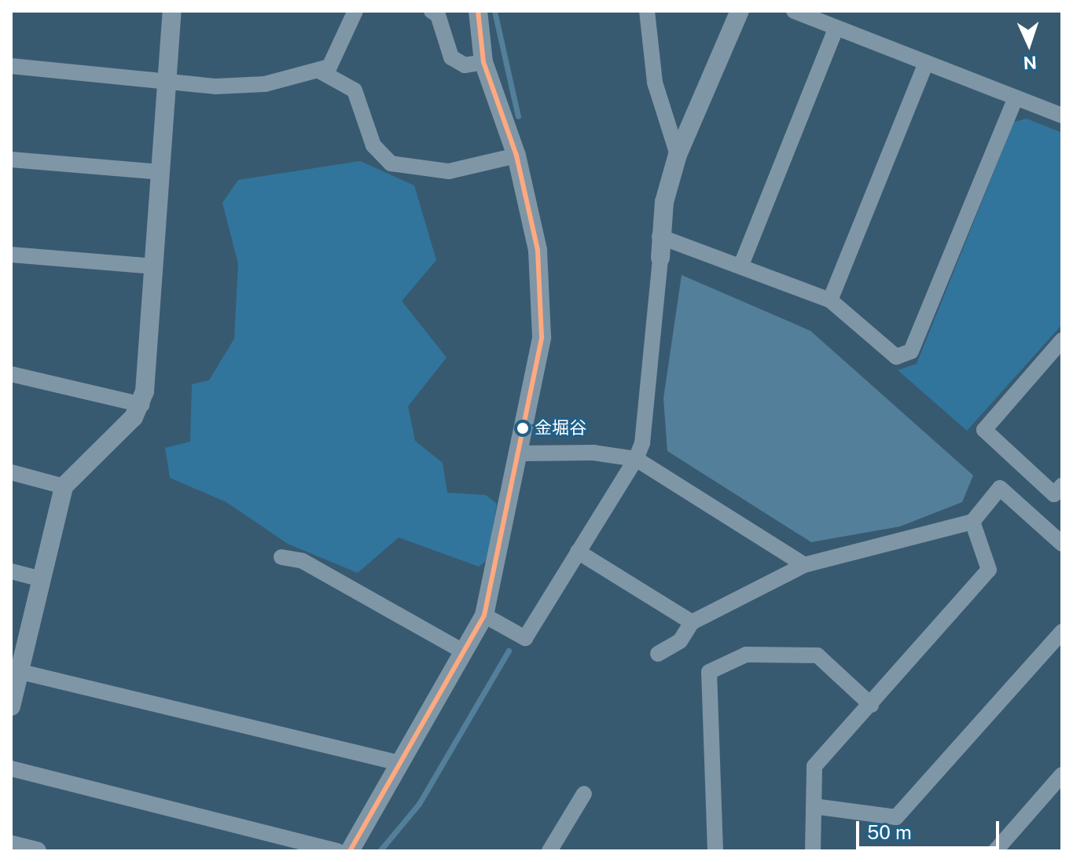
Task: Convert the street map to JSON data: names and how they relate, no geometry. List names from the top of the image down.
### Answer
{
  "places": ["金堀谷"],
  "scale_bar": "50 m",
  "north": "bottom"
}
